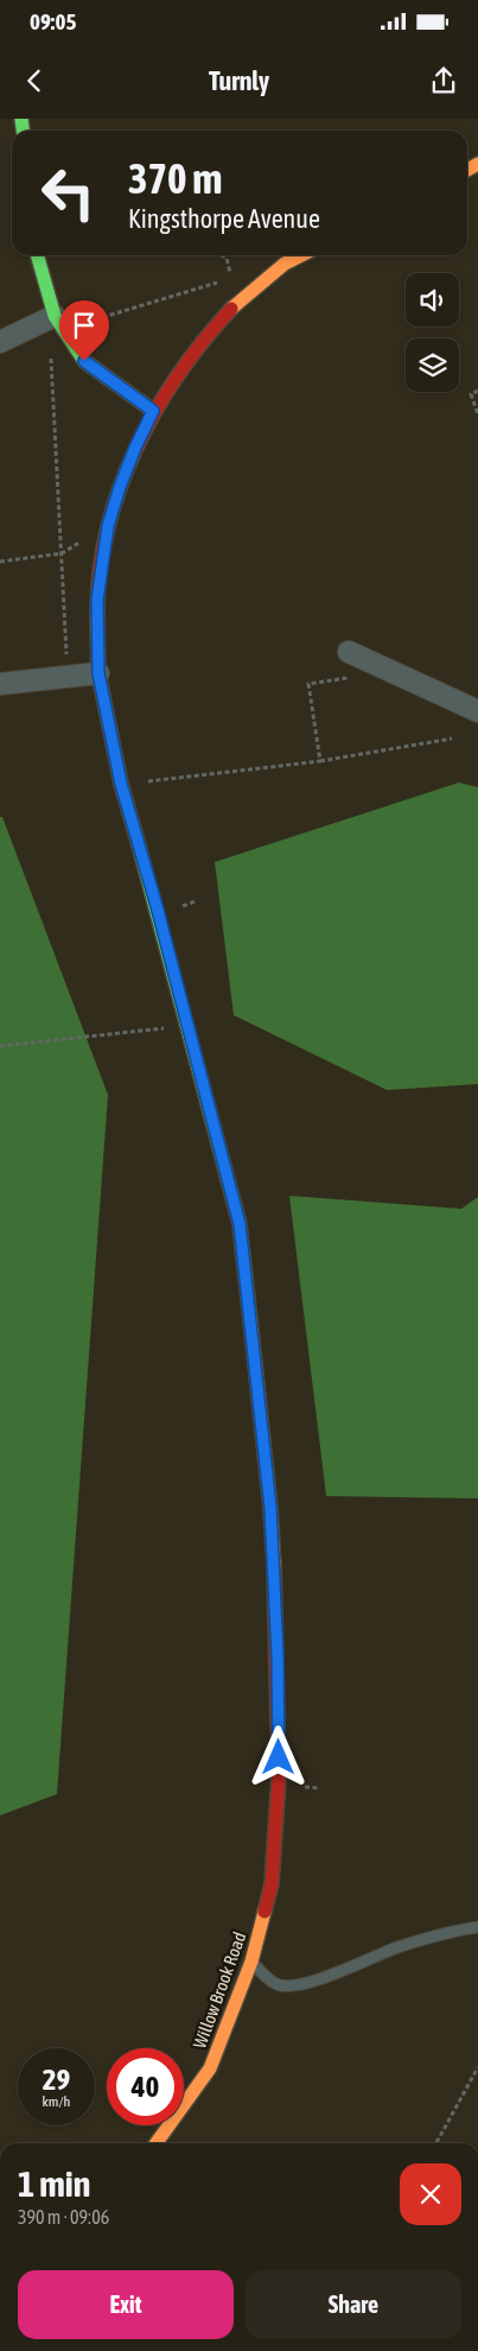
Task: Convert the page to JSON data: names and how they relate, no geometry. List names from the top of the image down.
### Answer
{
  "streets": {
    "street": ["Willow Brook Road"]
  },
  "page": {
    "status": "09:05",
    "header": "Turnly",
    "turn": ["370 m", "Kingsthorpe Avenue"],
    "speed": "29 km/h",
    "limit": "40",
    "heading": ["1 min", "390 m · 09:06"],
    "buttons": ["Exit", "Share"]
  }
}
